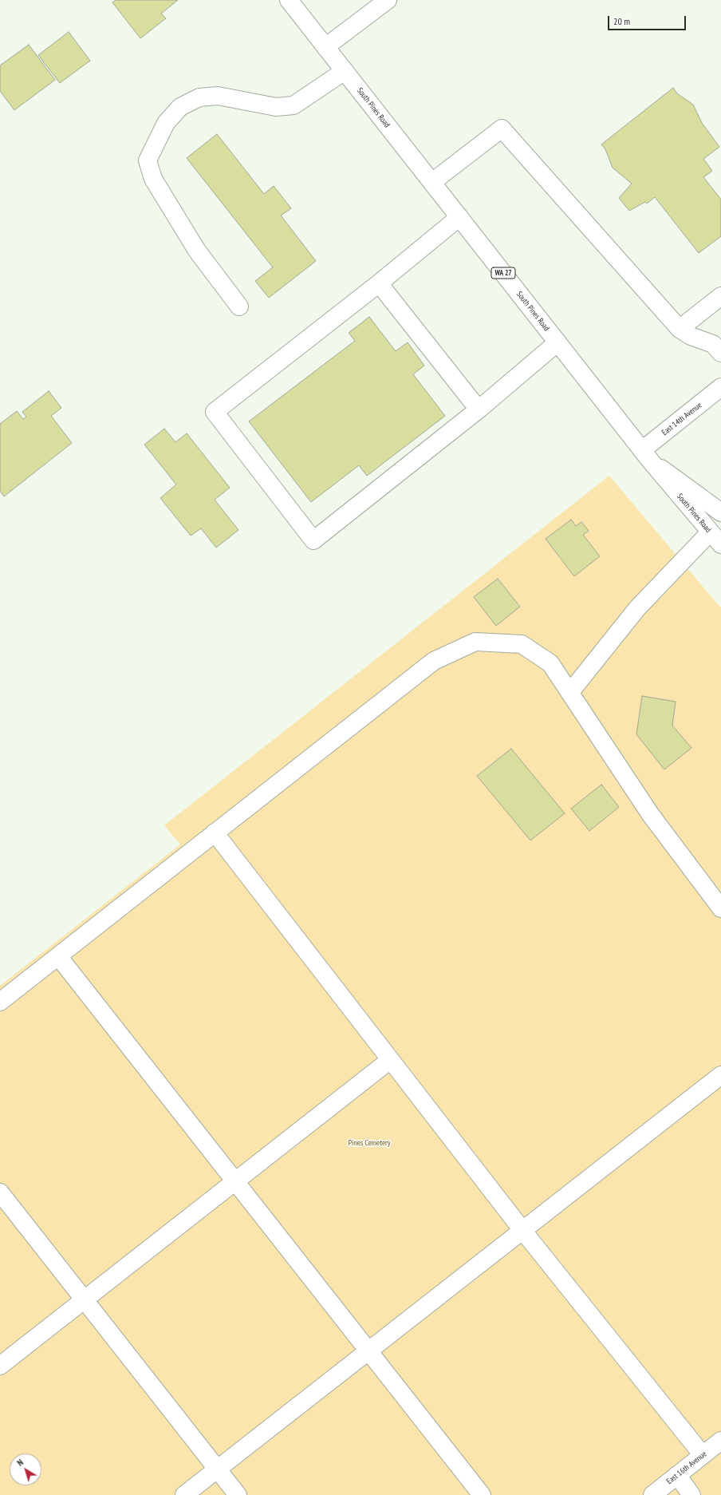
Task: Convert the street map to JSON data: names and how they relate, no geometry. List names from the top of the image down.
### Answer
{
  "streets": {
    "main road": [
      "South Pines Road",
      "WA 27",
      "East 14th Avenue",
      "East 16th Avenue"
    ]
  },
  "crossings": [
    ["South Pines Road", "East 14th Avenue"]
  ],
  "parks": ["Pines Cemetery"],
  "scale_bar": "20 m",
  "north": "top left"
}
